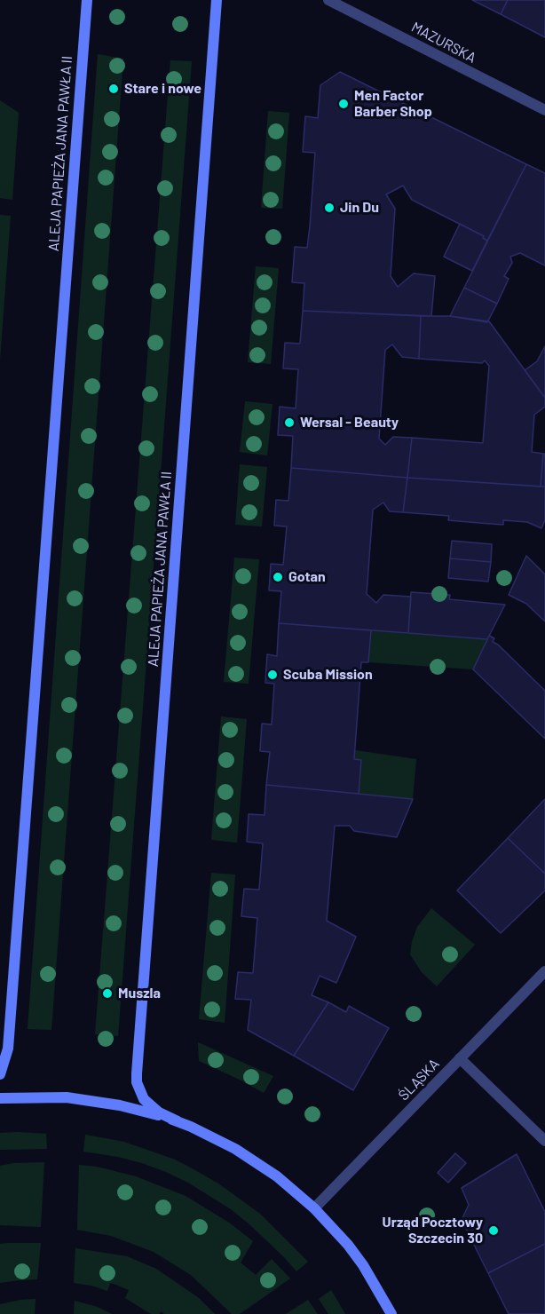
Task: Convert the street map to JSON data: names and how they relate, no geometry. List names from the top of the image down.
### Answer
{
  "streets": {
    "street": ["MAZURSKA", "ALEJA PAPIEŻA JANA PAWŁA II", "ŚLĄSKA"]
  },
  "places": [
    "Stare i nowe",
    "Men Factor Barber Shop",
    "Jin Du",
    "Wersal - Beauty",
    "Gotan",
    "Scuba Mission",
    "Muszla",
    "Urząd Pocztowy Szczecin 30"
  ]
}
